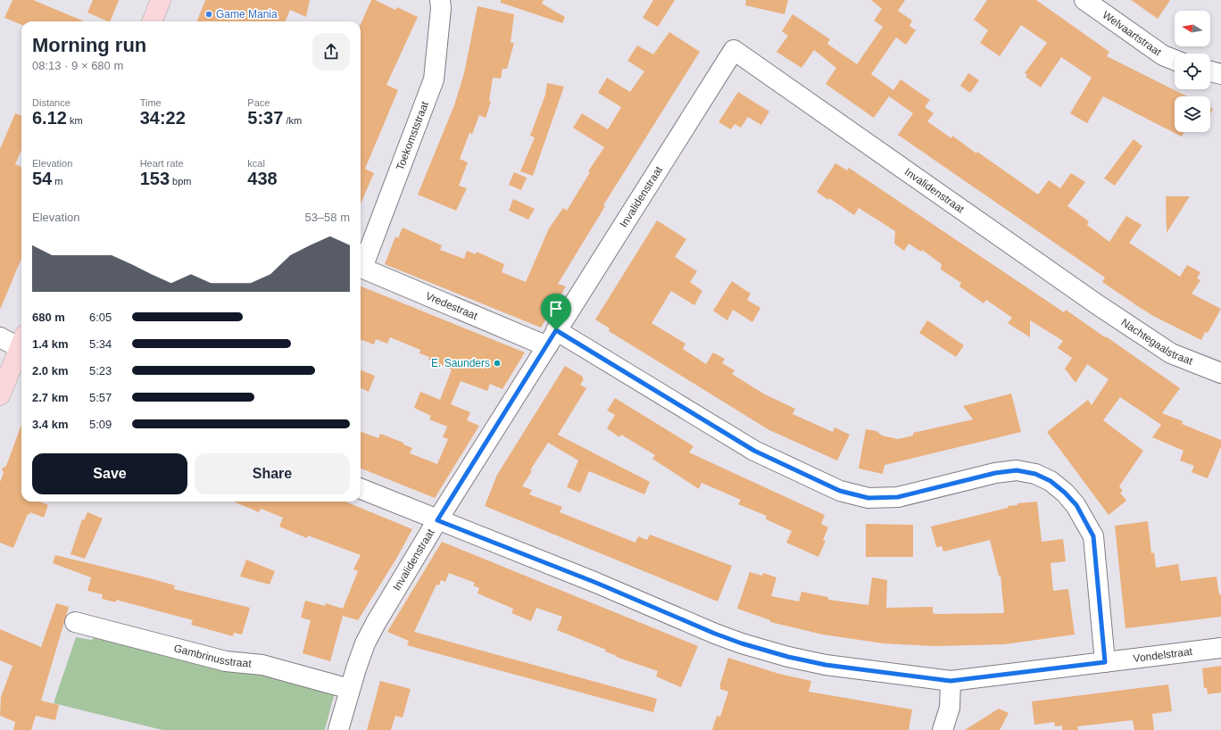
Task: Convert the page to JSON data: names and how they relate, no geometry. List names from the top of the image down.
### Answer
{
  "streets": {
    "street": [
      "Welvaartstraat",
      "Toekomststraat",
      "Invalidenstraat",
      "Vredestraat",
      "Nachtegaalstraat",
      "Gambrinusstraat",
      "Vondelstraat"
    ]
  },
  "crossings": [
    ["Invalidenstraat", "Vredestraat"],
    ["Invalidenstraat", "Nachtegaalstraat"],
    ["Invalidenstraat", "Gambrinusstraat"],
    ["Invalidenstraat", "Vondelstraat"],
    ["Vredestraat", "Vondelstraat"]
  ],
  "places": ["Game Mania", "E. Saunders"],
  "north": "left",
  "page": {
    "heading": ["Morning run", "08:13 · 9 × 680 m"],
    "stats": [
      ["Distance", "6.12 km"],
      ["Time", "34:22"],
      ["Pace", "5:37 /km"],
      ["Elevation", "54 m"],
      ["Heart rate", "153 bpm"],
      ["kcal", "438"]
    ],
    "chart": ["Elevation", "53–58 m"],
    "list": [
      {
        "name": "680 m",
        "note": "6:05"
      },
      {
        "name": "1.4 km",
        "note": "5:34"
      },
      {
        "name": "2.0 km",
        "note": "5:23"
      },
      {
        "name": "2.7 km",
        "note": "5:57"
      },
      {
        "name": "3.4 km",
        "note": "5:09"
      }
    ],
    "buttons": ["Save", "Share"]
  }
}
